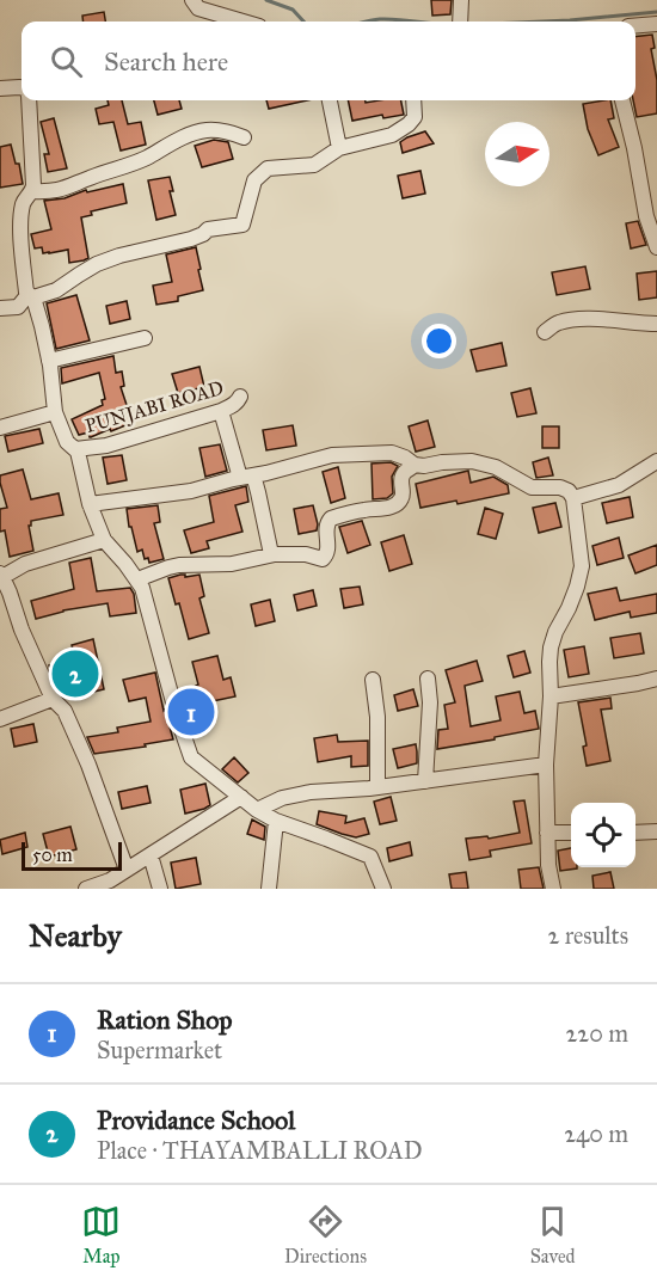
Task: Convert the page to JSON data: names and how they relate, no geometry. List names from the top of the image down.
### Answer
{
  "streets": {
    "street": ["PUNJABI ROAD"]
  },
  "scale_bar": "50 m",
  "north": "right",
  "page": {
    "search": "Search here",
    "pins": ["2", "1"],
    "scale": "50 m",
    "heading": ["Nearby", "2 results"],
    "list": [
      {
        "mark": "1",
        "name": "Ration Shop",
        "note": "Supermarket",
        "value": "220 m"
      },
      {
        "mark": "2",
        "name": "Providance School",
        "note": "Place · THAYAMBALLI ROAD",
        "value": "240 m"
      }
    ],
    "nav": ["Map", "Directions", "Saved"]
  }
}
